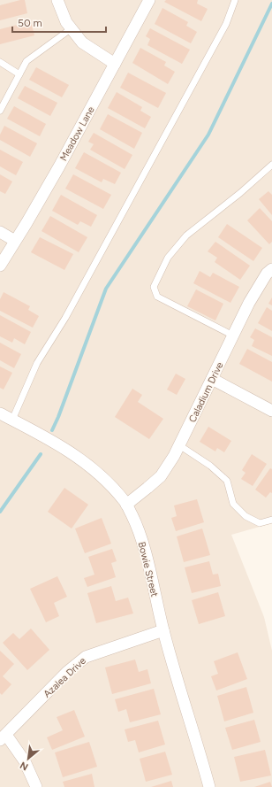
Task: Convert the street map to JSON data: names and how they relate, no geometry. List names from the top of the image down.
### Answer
{
  "streets": {
    "street": [
      "Meadow Lane",
      "Caladium Drive",
      "Bowie Street",
      "Azalea Drive"
    ]
  },
  "crossings": [
    ["Caladium Drive", "Bowie Street"],
    ["Bowie Street", "Azalea Drive"]
  ],
  "scale_bar": "50 m",
  "north": "bottom left"
}
